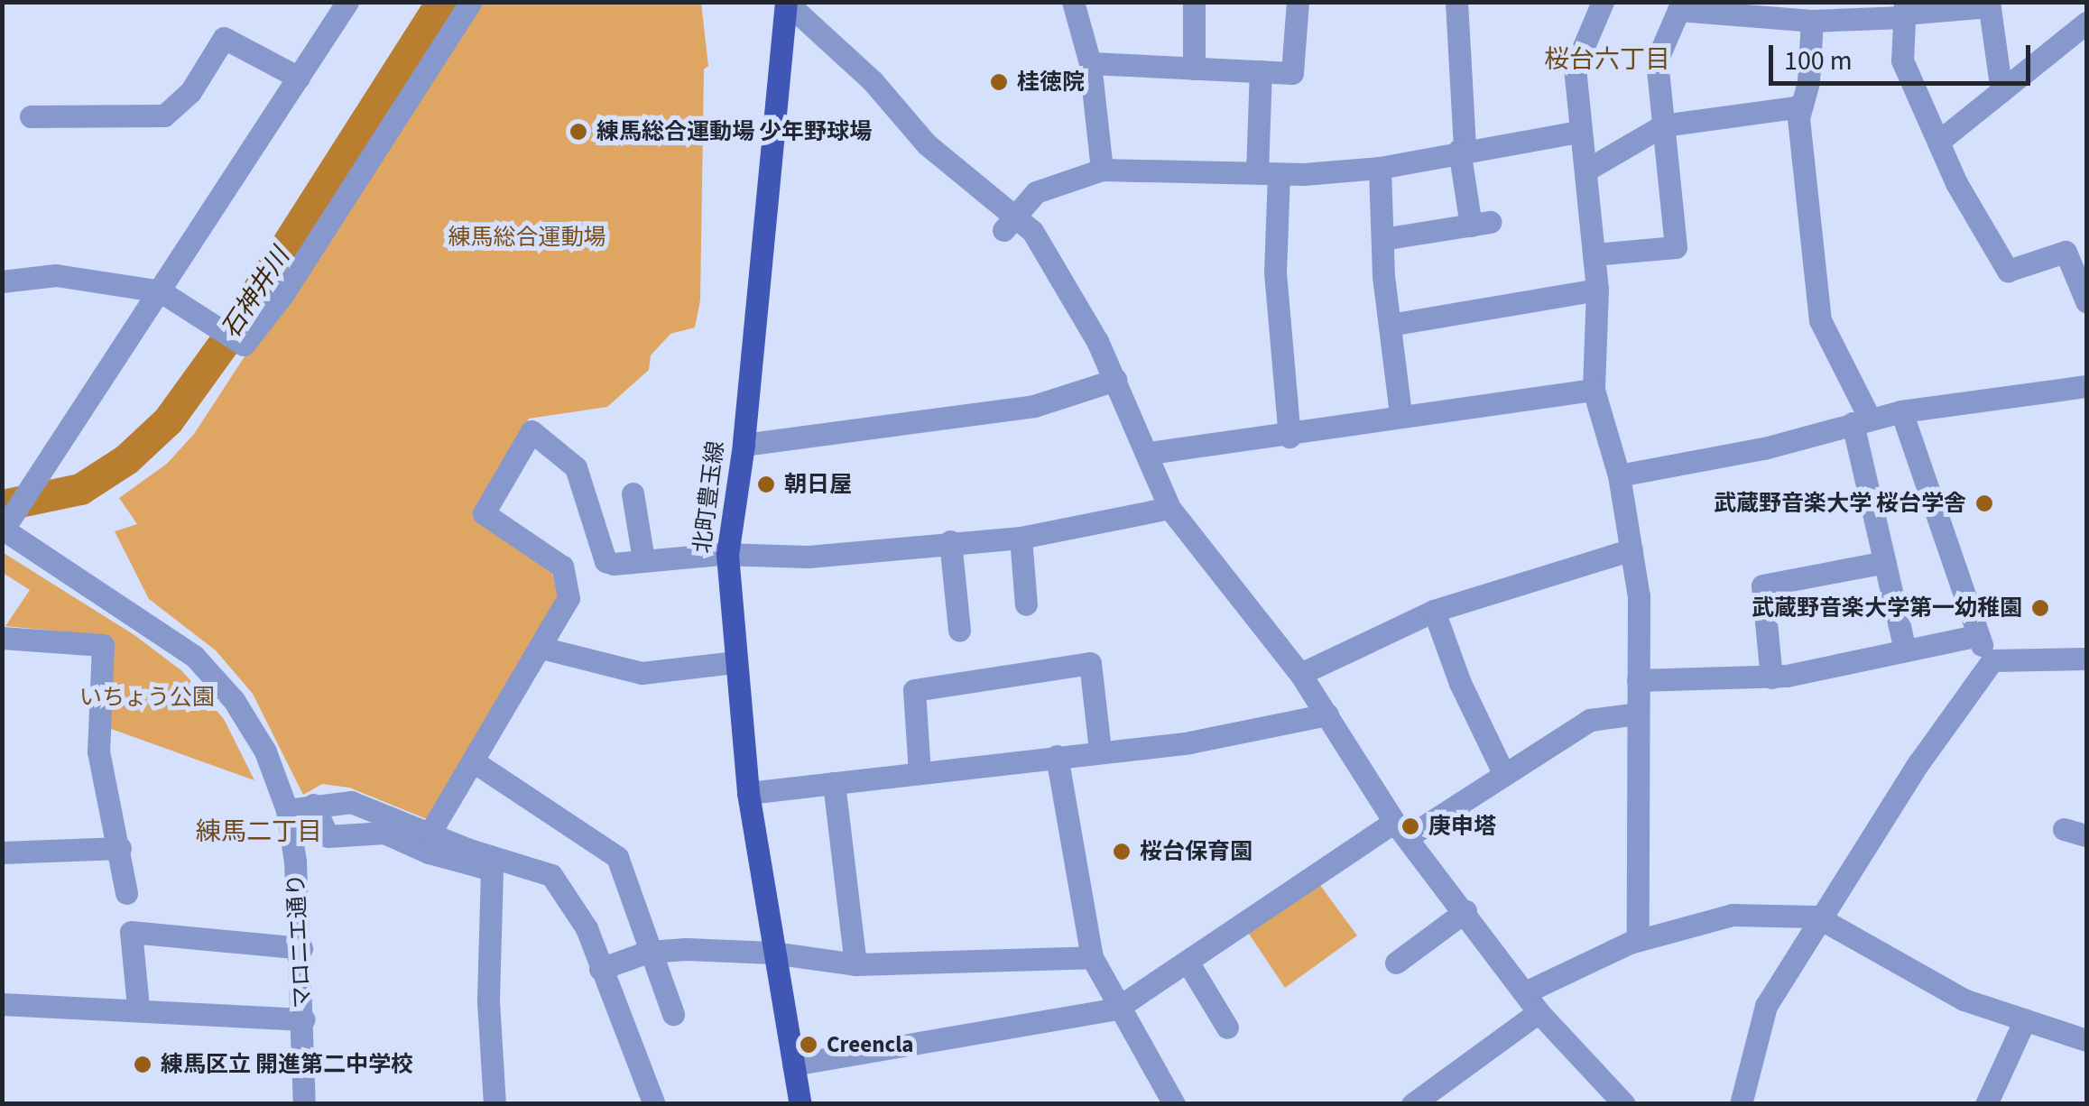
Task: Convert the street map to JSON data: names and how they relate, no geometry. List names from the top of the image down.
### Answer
{
  "streets": {
    "main road": ["北町豊玉線"],
    "street": ["マロニエ通り"]
  },
  "districts": ["桜台六丁目", "練馬二丁目"],
  "water": ["石神井川"],
  "parks": ["練馬総合運動場", "いちょう公園"],
  "places": [
    "桂徳院",
    "練馬総合運動場 少年野球場",
    "朝日屋",
    "武蔵野音楽大学 桜台学舎",
    "武蔵野音楽大学第一幼稚園",
    "庚申塔",
    "桜台保育園",
    "Creencla",
    "練馬区立 開進第二中学校"
  ],
  "scale_bar": "100 m"
}
